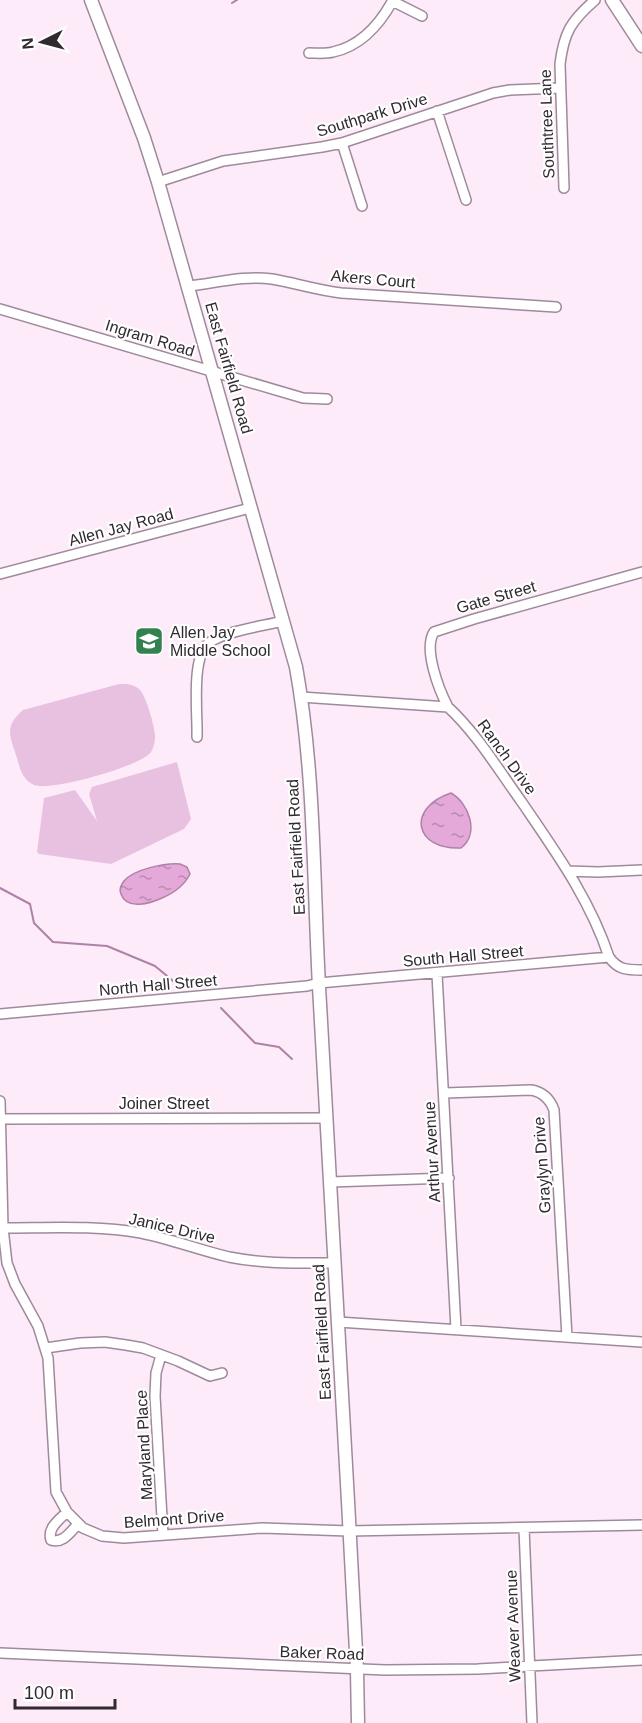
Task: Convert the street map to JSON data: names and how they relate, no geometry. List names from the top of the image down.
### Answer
{
  "streets": {
    "main road": ["East Fairfield Road"],
    "street": [
      "Southpark Drive",
      "Southtree Lane",
      "Akers Court",
      "Ingram Road",
      "Allen Jay Road",
      "Gate Street",
      "Ranch Drive",
      "South Hall Street",
      "North Hall Street",
      "Joiner Street",
      "Arthur Avenue",
      "Graylyn Drive",
      "Janice Drive",
      "Maryland Place",
      "Belmont Drive",
      "Weaver Avenue",
      "Baker Road"
    ]
  },
  "crossings": [
    ["Southpark Drive", "Southtree Lane"],
    ["Southpark Drive", "East Fairfield Road"],
    ["Akers Court", "East Fairfield Road"],
    ["Ingram Road", "East Fairfield Road"],
    ["East Fairfield Road", "Allen Jay Road"],
    ["East Fairfield Road", "South Hall Street"],
    ["East Fairfield Road", "North Hall Street"],
    ["East Fairfield Road", "Joiner Street"],
    ["East Fairfield Road", "Janice Drive"],
    ["East Fairfield Road", "Belmont Drive"],
    ["East Fairfield Road", "Baker Road"],
    ["Gate Street", "Ranch Drive"],
    ["Ranch Drive", "South Hall Street"],
    ["South Hall Street", "North Hall Street"],
    ["South Hall Street", "Arthur Avenue"],
    ["Joiner Street", "Belmont Drive"],
    ["Arthur Avenue", "Graylyn Drive"],
    ["Janice Drive", "Belmont Drive"],
    ["Maryland Place", "Belmont Drive"],
    ["Belmont Drive", "Weaver Avenue"],
    ["Weaver Avenue", "Baker Road"]
  ],
  "places": {
    "school or university": ["Allen Jay Middle School"]
  },
  "scale_bar": "100 m",
  "north": "left"
}
